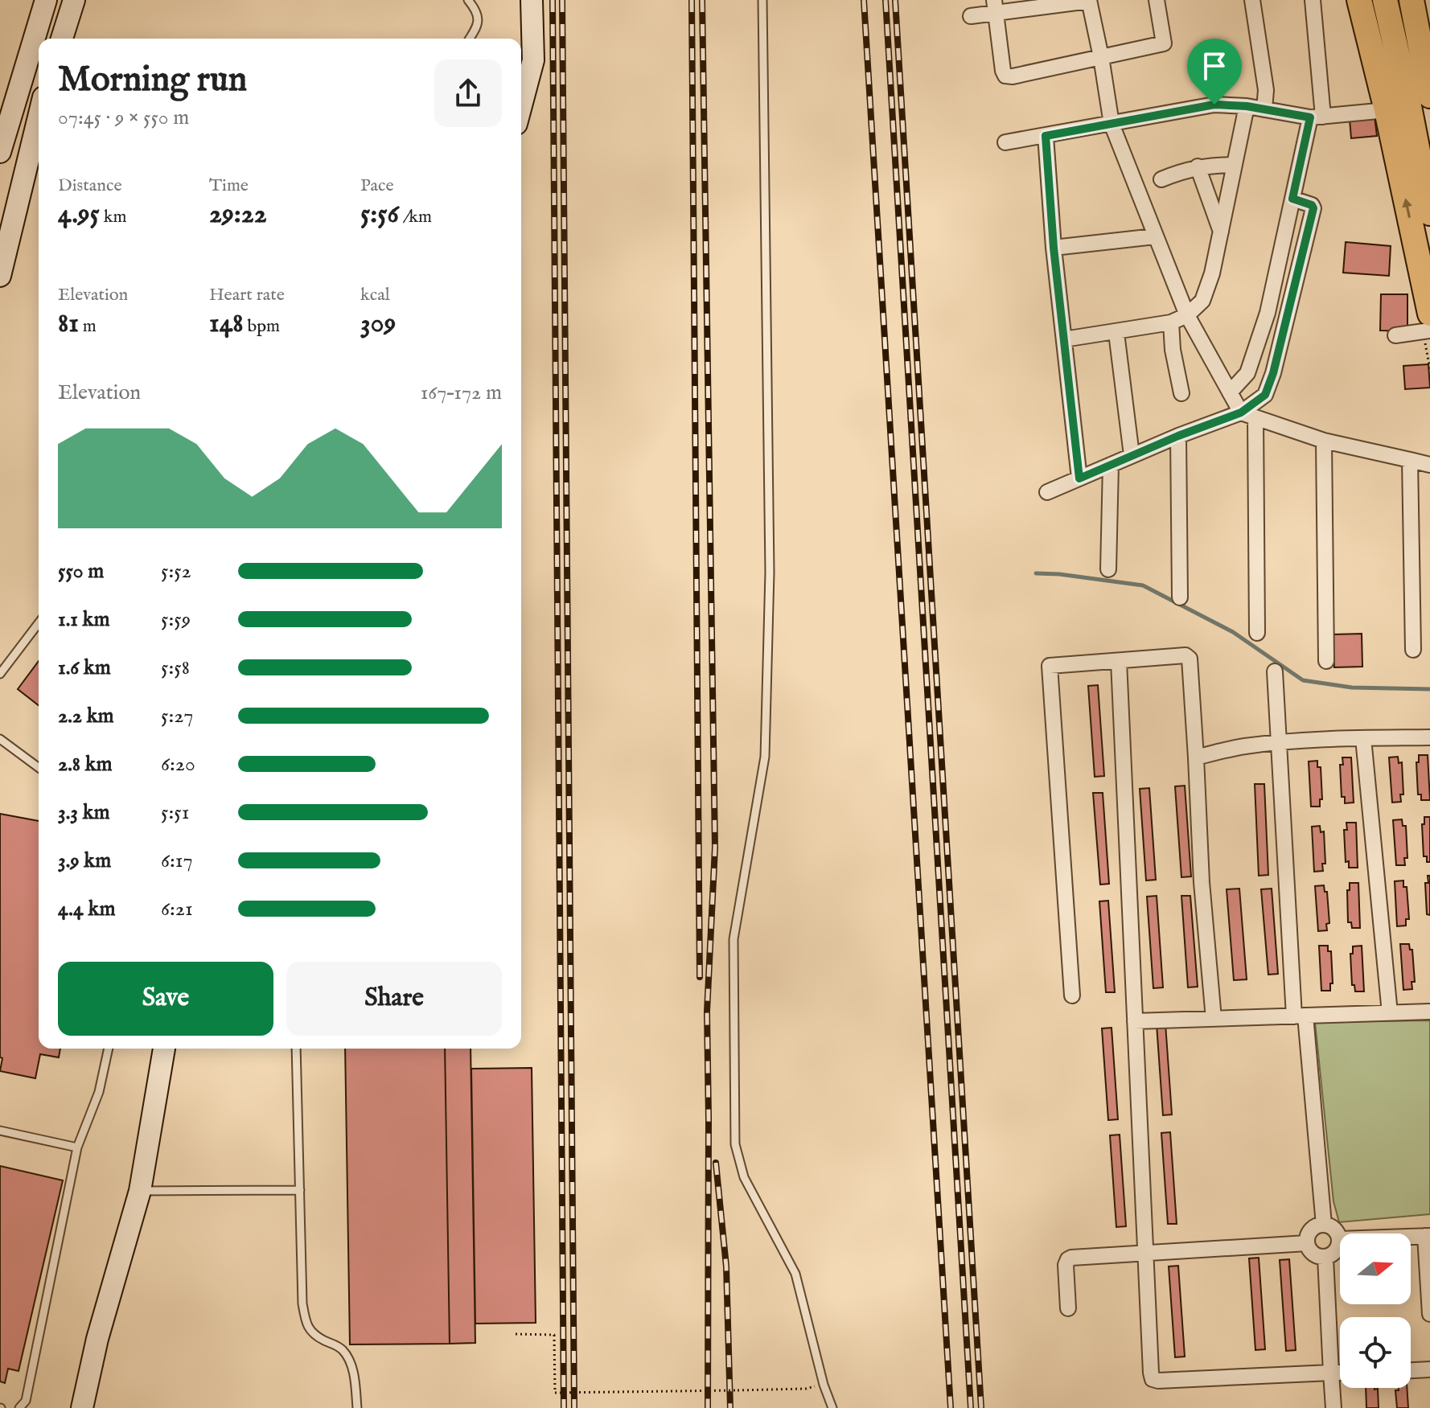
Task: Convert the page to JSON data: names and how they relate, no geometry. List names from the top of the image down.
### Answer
{
  "north": "right",
  "page": {
    "heading": ["Morning run", "07:45 · 9 × 550 m"],
    "stats": [
      ["Distance", "4.95 km"],
      ["Time", "29:22"],
      ["Pace", "5:56 /km"],
      ["Elevation", "81 m"],
      ["Heart rate", "148 bpm"],
      ["kcal", "309"]
    ],
    "chart": ["Elevation", "167–172 m"],
    "list": [
      {
        "name": "550 m",
        "note": "5:52"
      },
      {
        "name": "1.1 km",
        "note": "5:59"
      },
      {
        "name": "1.6 km",
        "note": "5:58"
      },
      {
        "name": "2.2 km",
        "note": "5:27"
      },
      {
        "name": "2.8 km",
        "note": "6:20"
      },
      {
        "name": "3.3 km",
        "note": "5:51"
      },
      {
        "name": "3.9 km",
        "note": "6:17"
      },
      {
        "name": "4.4 km",
        "note": "6:21"
      }
    ],
    "buttons": ["Save", "Share"]
  }
}
